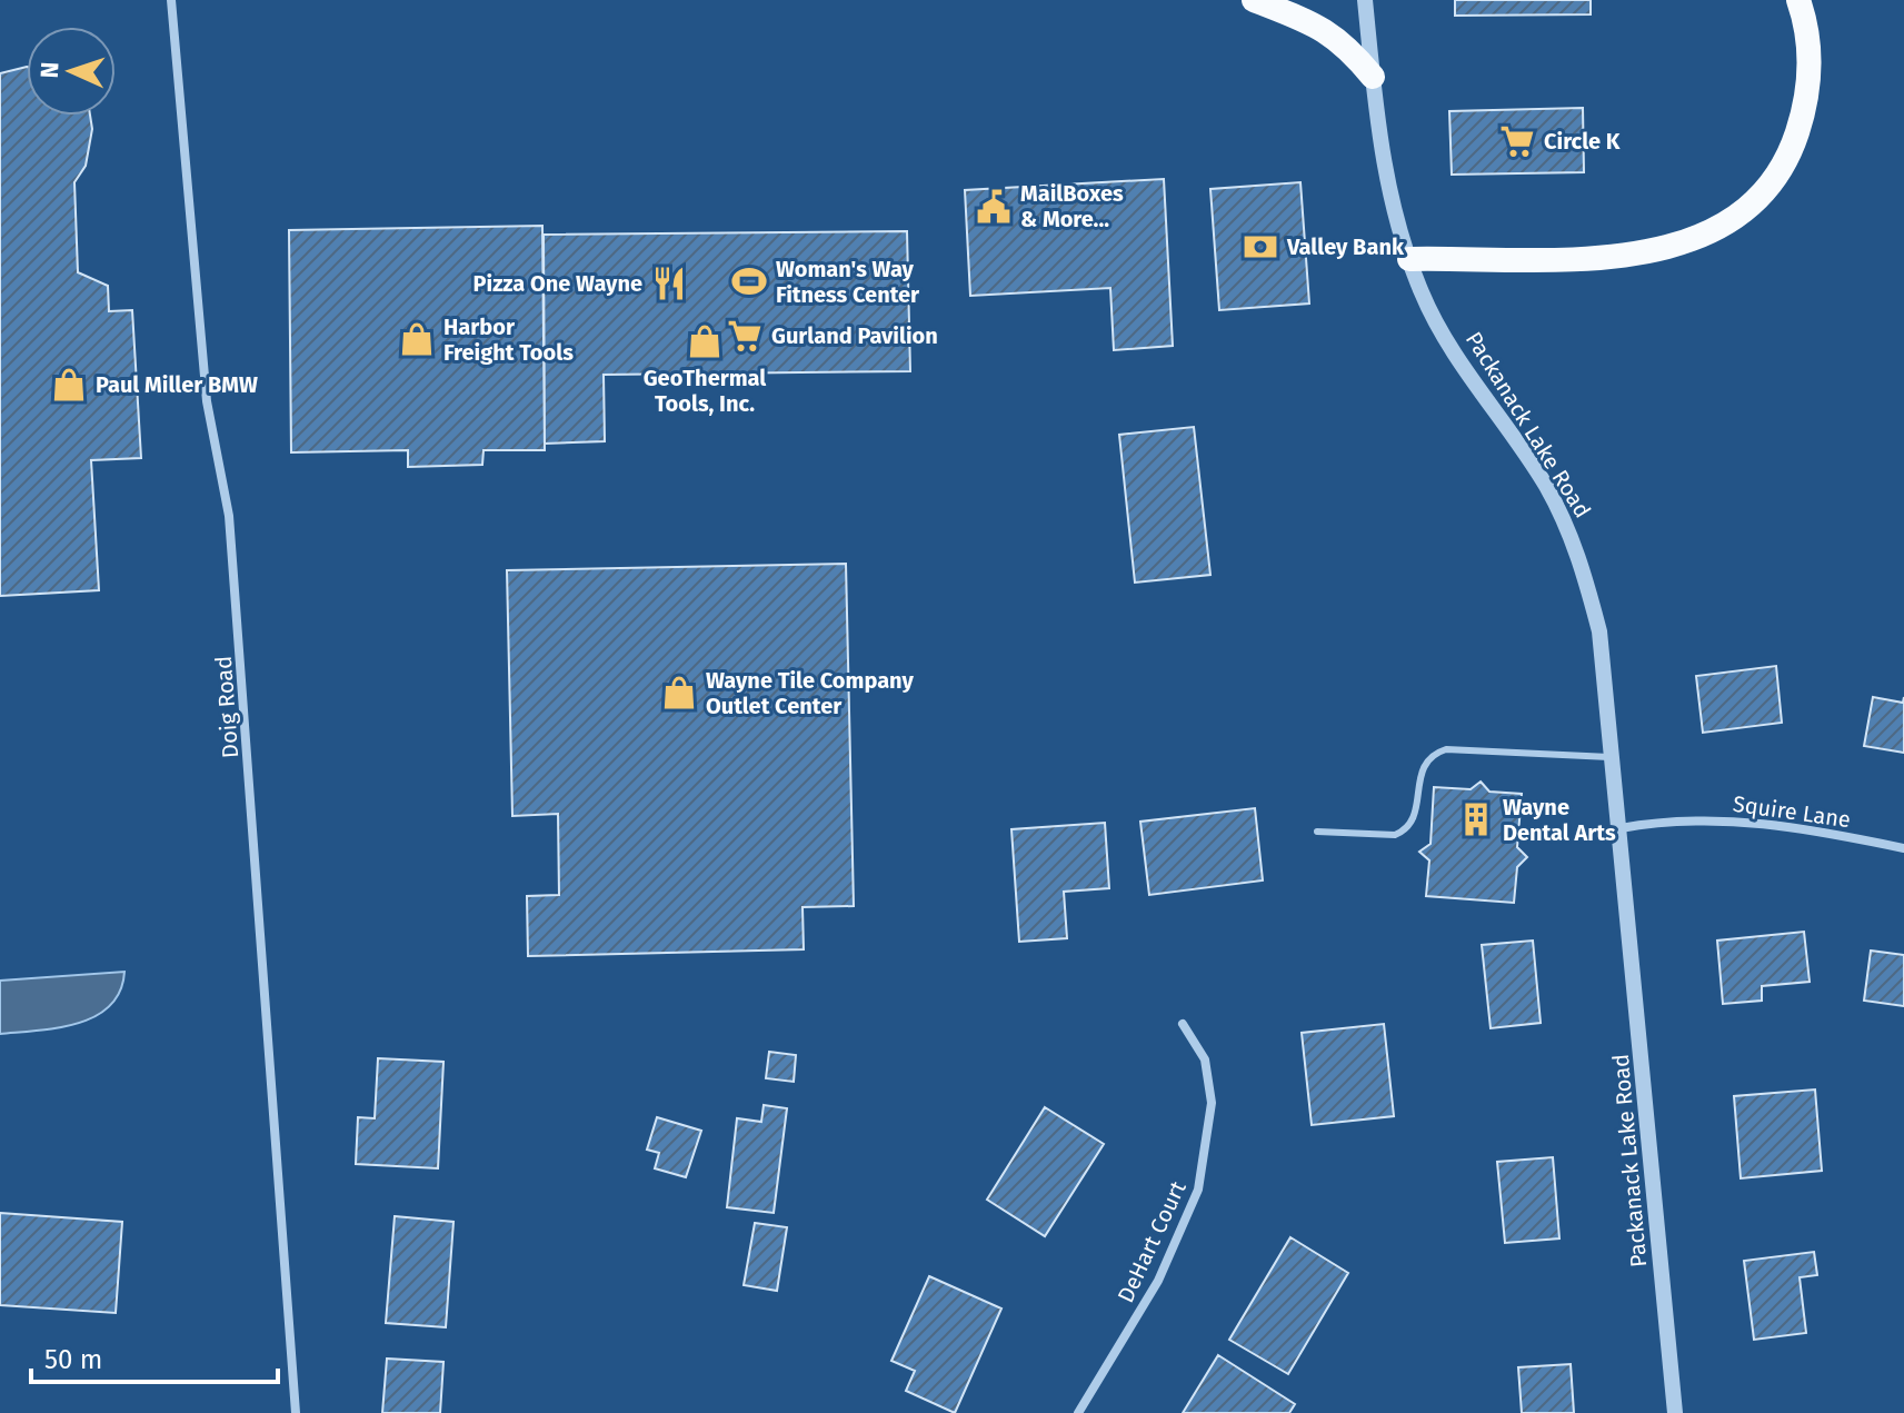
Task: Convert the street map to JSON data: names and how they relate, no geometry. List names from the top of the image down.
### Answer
{
  "streets": {
    "street": [
      "Packanack Lake Road",
      "Doig Road",
      "Squire Lane",
      "DeHart Court"
    ]
  },
  "crossings": [
    ["Packanack Lake Road", "Squire Lane"]
  ],
  "places": {
    "supermarket": ["Circle K", "Gurland Pavilion"],
    "public building": ["MailBoxes & More..."],
    "bank": ["Valley Bank"],
    "sports": ["Woman's Way Fitness Center"],
    "restaurant": ["Pizza One Wayne"],
    "shop": [
      "Harbor Freight Tools",
      "GeoThermal Tools, Inc.",
      "Paul Miller BMW",
      "Wayne Tile Company Outlet Center"
    ],
    "building": ["Wayne Dental Arts"]
  },
  "scale_bar": "50 m",
  "north": "left"
}
